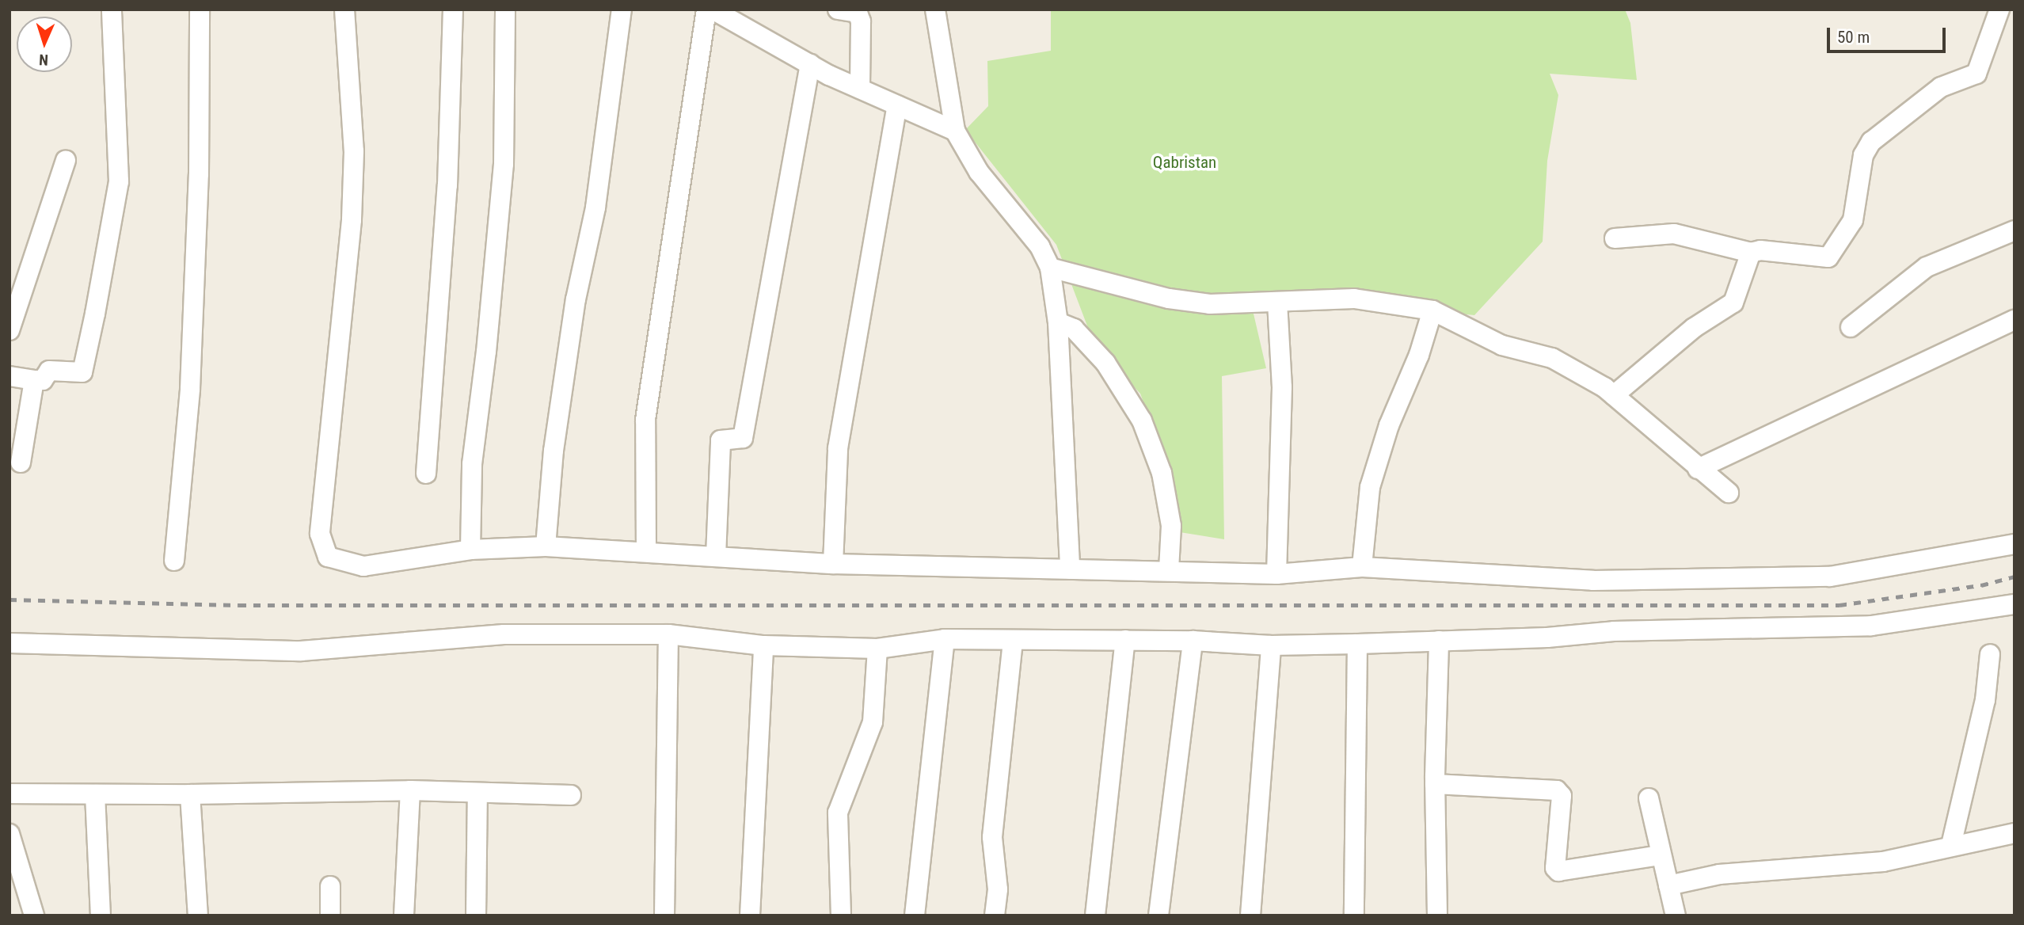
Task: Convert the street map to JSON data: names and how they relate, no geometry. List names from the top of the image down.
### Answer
{
  "parks": ["Qabristan"],
  "scale_bar": "50 m",
  "north": "bottom"
}
